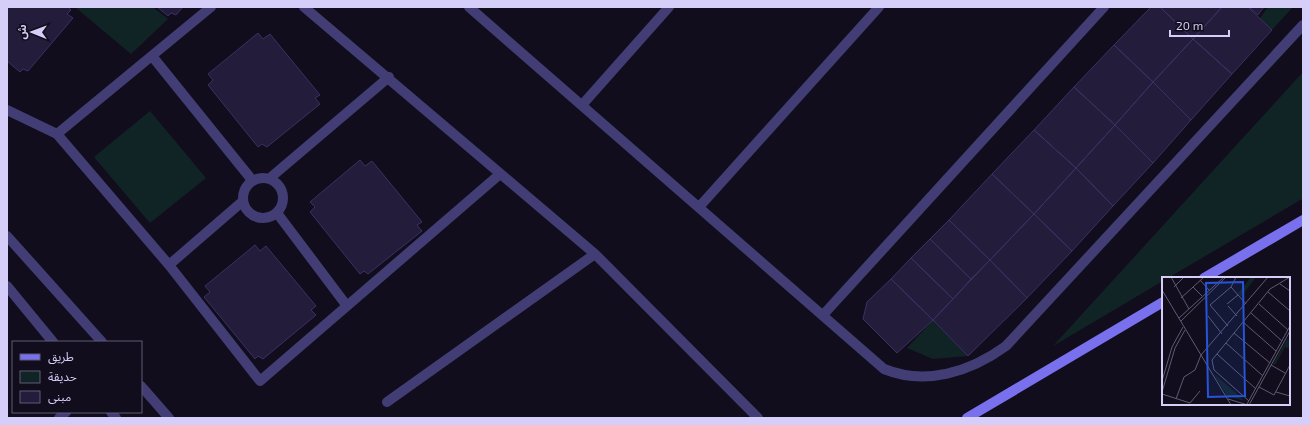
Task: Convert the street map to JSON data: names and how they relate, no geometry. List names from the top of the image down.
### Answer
{
  "legend": ["طريق", "حديقة", "مبنى"],
  "scale_bar": "20 m",
  "north": "left"
}
